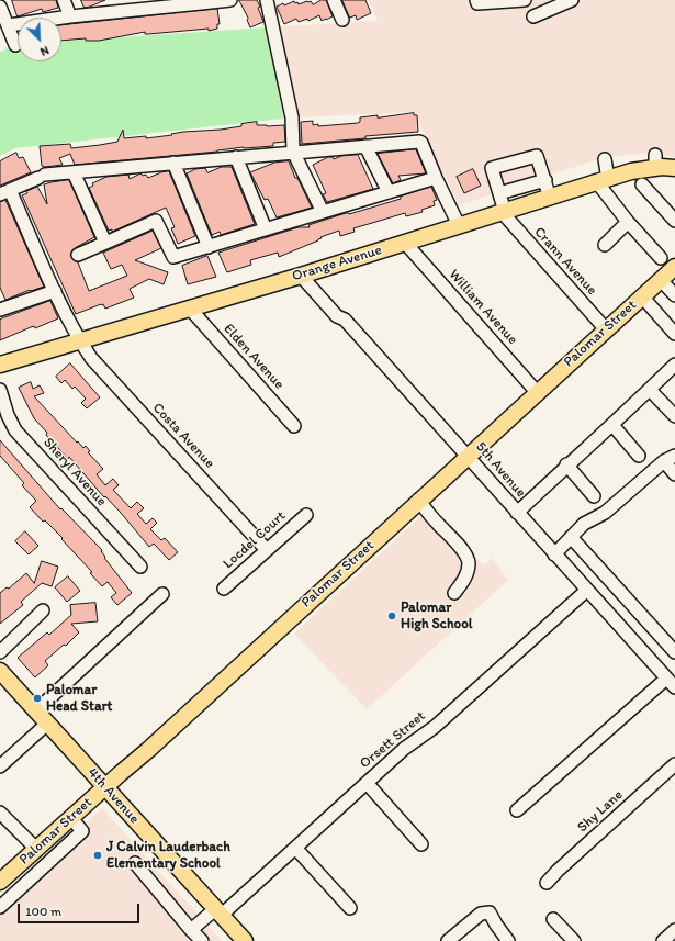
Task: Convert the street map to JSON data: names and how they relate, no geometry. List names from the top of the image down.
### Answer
{
  "streets": {
    "main road": ["Orange Avenue", "Palomar Street", "4th Avenue"],
    "street": [
      "Crann Avenue",
      "William Avenue",
      "Elden Avenue",
      "Costa Avenue",
      "5th Avenue",
      "Sheryl Avenue",
      "Locdel Court",
      "Orsett Street",
      "Shy Lane"
    ]
  },
  "crossings": [
    ["Crann Avenue", "Orange Avenue"],
    ["Crann Avenue", "Palomar Street"],
    ["Orange Avenue", "William Avenue"],
    ["Orange Avenue", "Elden Avenue"],
    ["Orange Avenue", "Costa Avenue"],
    ["Orange Avenue", "5th Avenue"],
    ["William Avenue", "Palomar Street"],
    ["Palomar Street", "5th Avenue"],
    ["Palomar Street", "4th Avenue"],
    ["Costa Avenue", "Locdel Court"],
    ["5th Avenue", "Orsett Street"],
    ["Orsett Street", "4th Avenue"]
  ],
  "places": ["Palomar High School", "Palomar Head Start", "J Calvin Lauderbach Elementary School"],
  "scale_bar": "100 m",
  "north": "bottom right"
}
